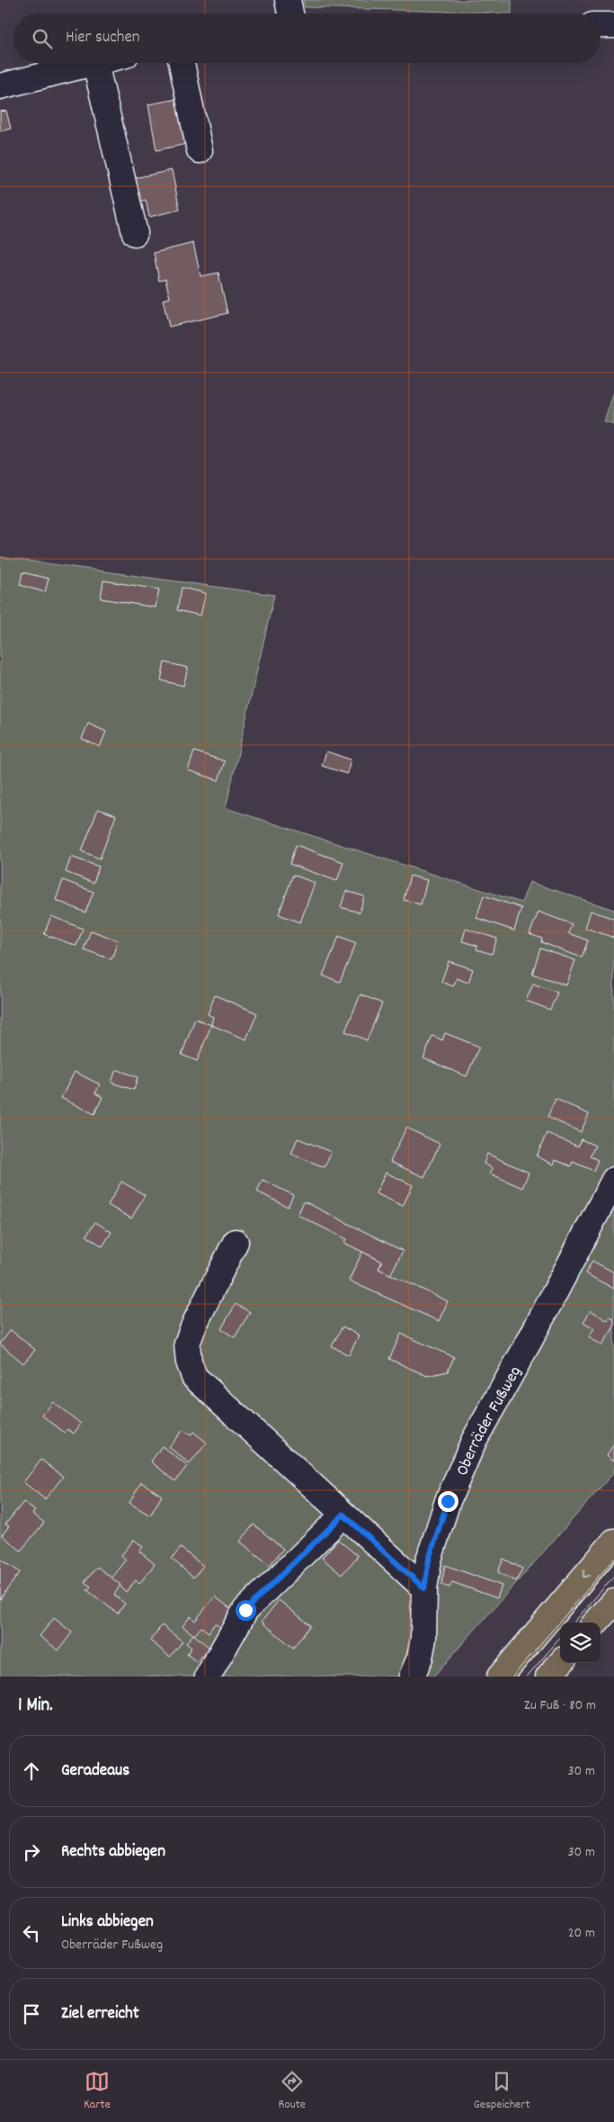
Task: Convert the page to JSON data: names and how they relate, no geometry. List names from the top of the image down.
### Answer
{
  "streets": {
    "lane": ["Oberräder Fußweg"]
  },
  "page": {
    "search": "Hier suchen",
    "heading": ["1 Min.", "Zu Fuß · 80 m"],
    "list": [
      ["Geradeaus", "30 m"],
      ["Rechts abbiegen", "30 m"],
      ["Links abbiegen", "Oberräder Fußweg", "20 m"],
      "Ziel erreicht"
    ],
    "nav": ["Karte", "Route", "Gespeichert"]
  }
}
